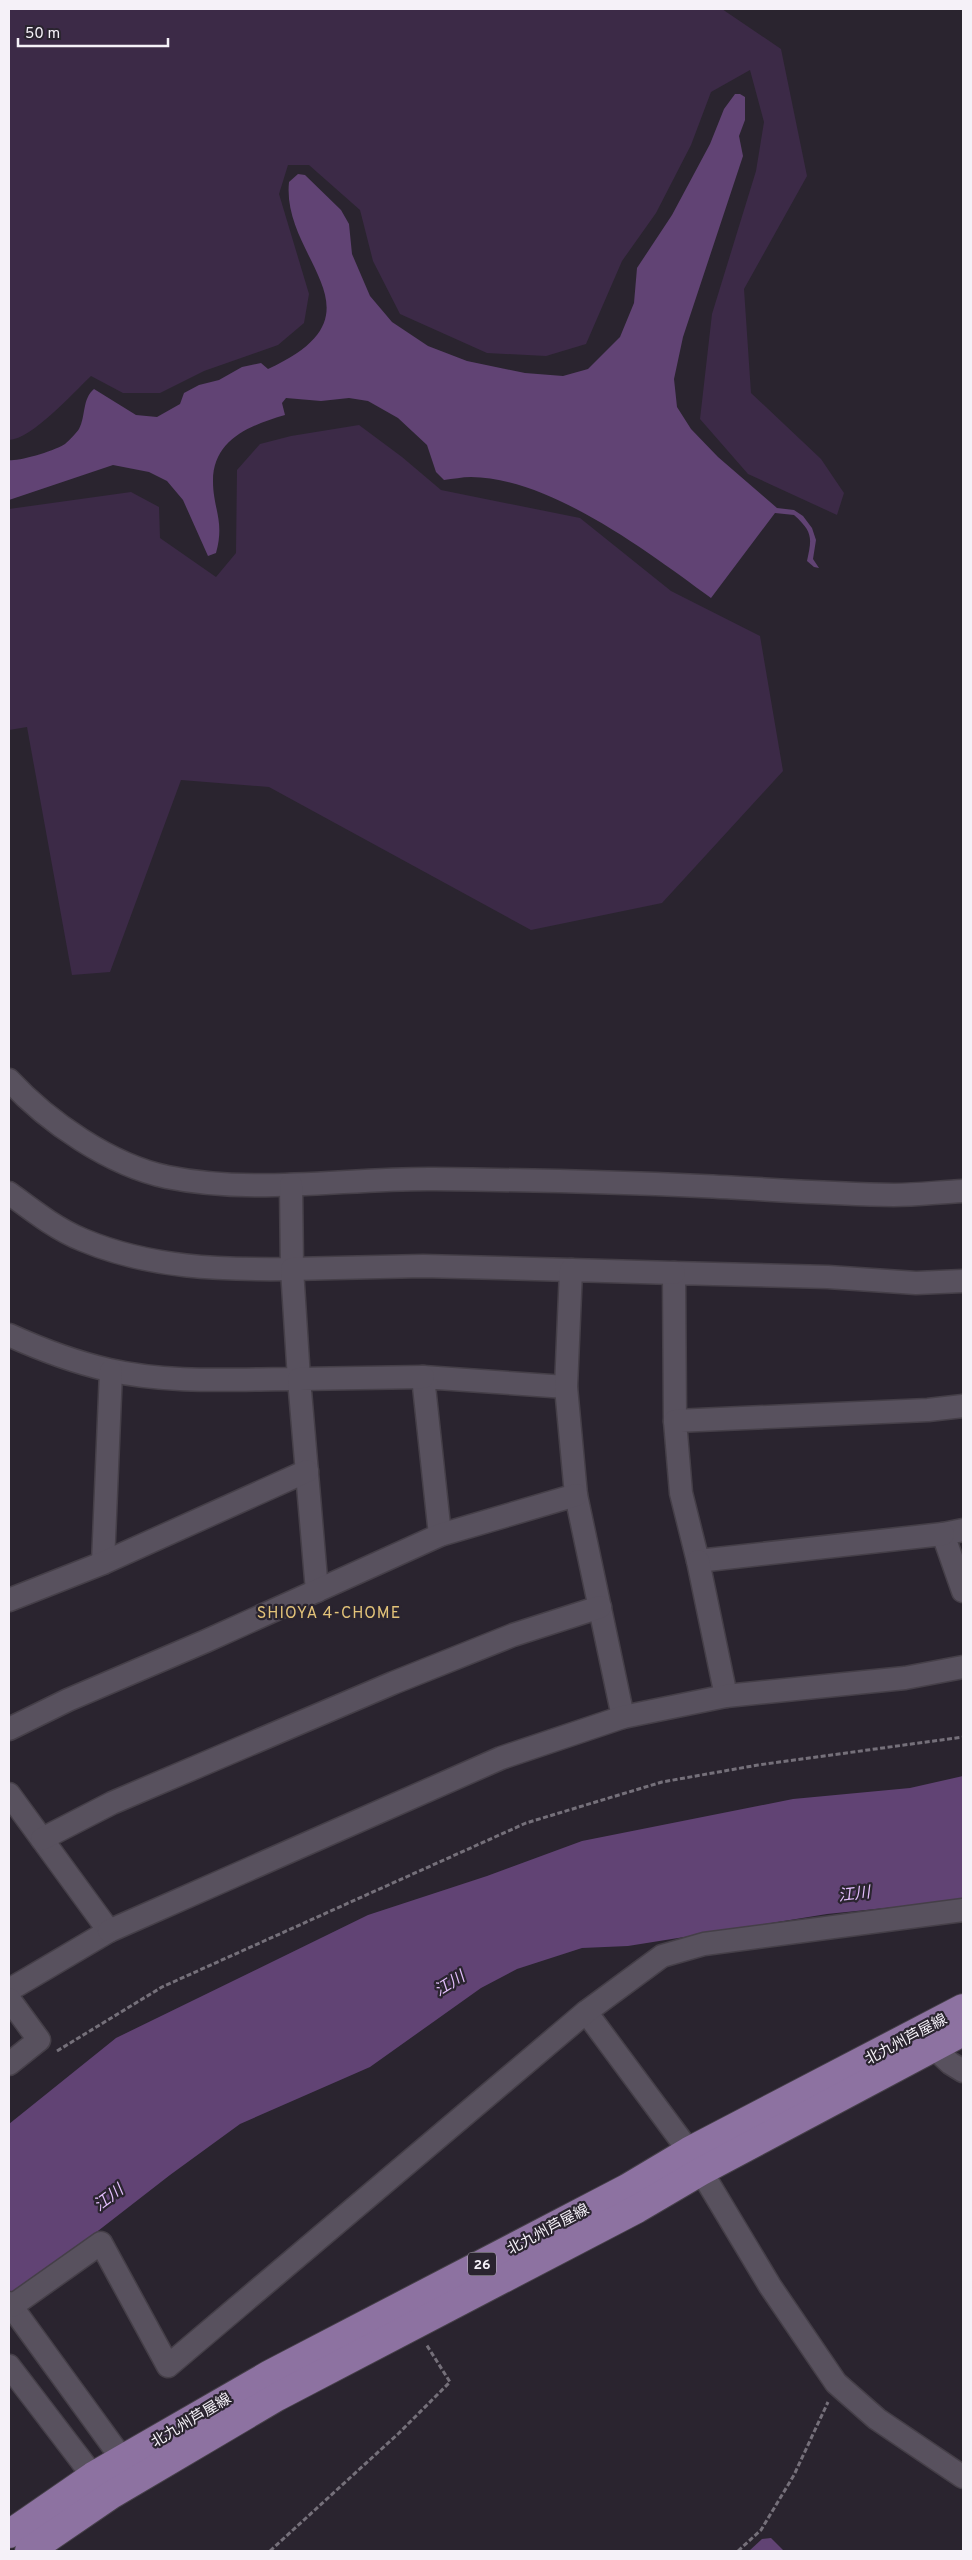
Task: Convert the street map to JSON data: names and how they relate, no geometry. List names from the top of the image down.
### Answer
{
  "streets": {
    "main road": ["北九州芦屋線", "26"]
  },
  "districts": ["SHIOYA 4-CHOME"],
  "water": ["江川"],
  "scale_bar": "50 m"
}
